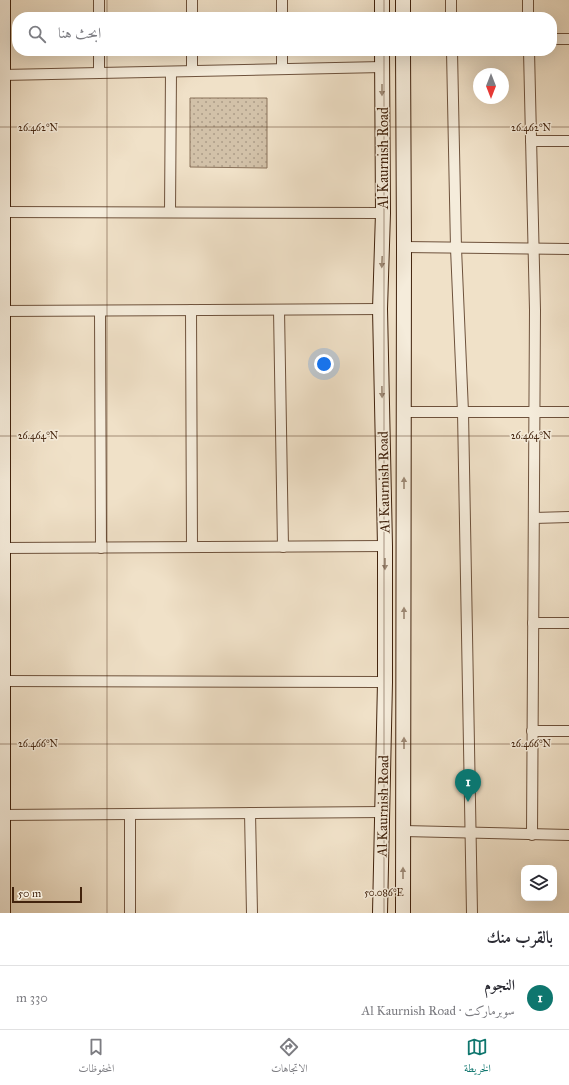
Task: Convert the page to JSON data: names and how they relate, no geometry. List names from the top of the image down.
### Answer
{
  "streets": {
    "street": ["Al Kaurnish Road"]
  },
  "scale_bar": "50 m",
  "north": "bottom",
  "page": {
    "search": "ابحث هنا",
    "pins": "1",
    "scale": "50 m",
    "heading": "بالقرب منك",
    "list": [
      {
        "mark": "1",
        "name": "النجوم",
        "note": "سوبرماركت · Al Kaurnish Road",
        "value": "330 m"
      }
    ],
    "nav": ["الخريطة", "الاتجاهات", "المحفوظات"]
  },
  "coordinates": [
    "26.462°N",
    "26.464°N",
    "26.466°N",
    "50.086°E"
  ]
}
